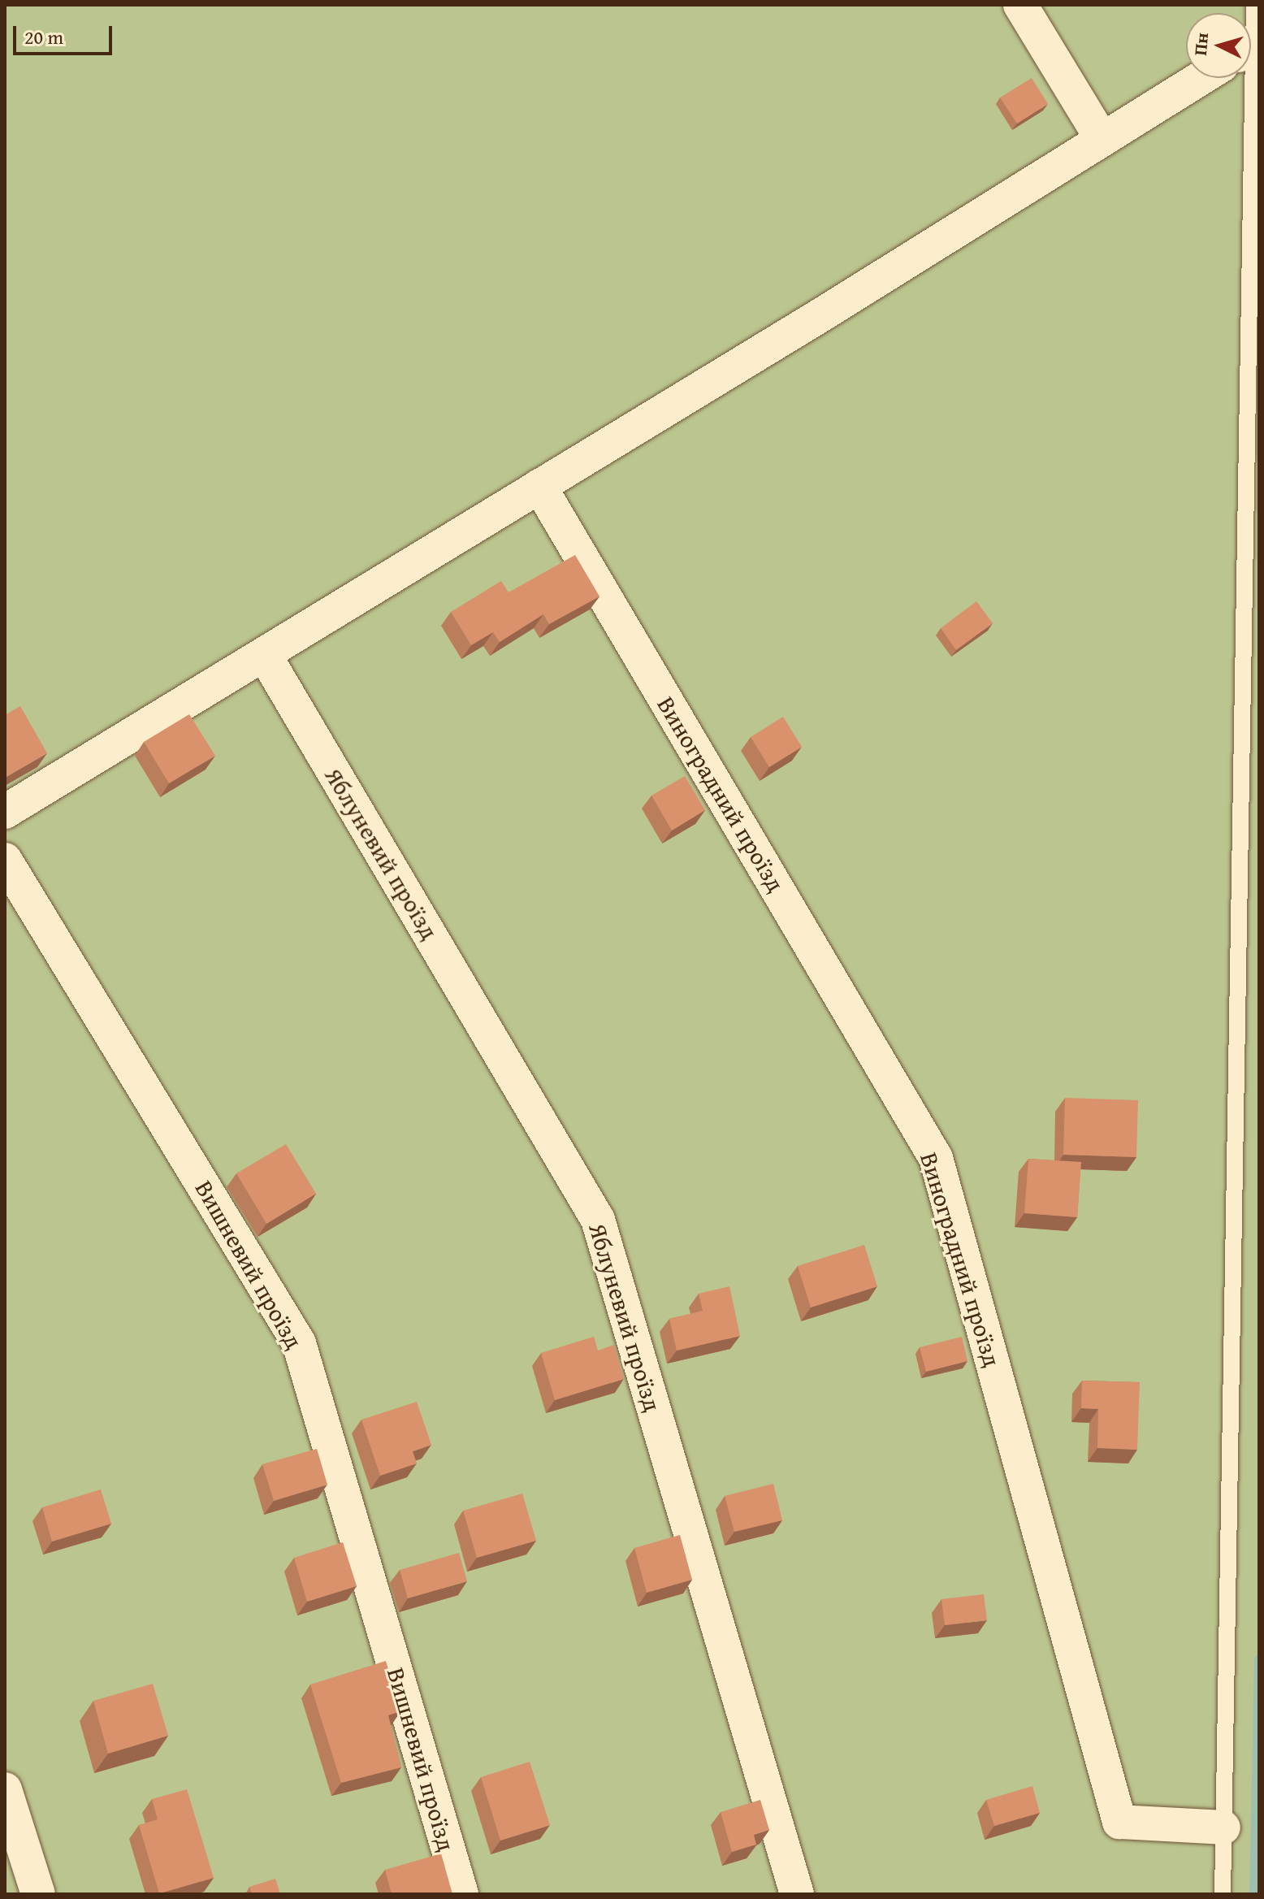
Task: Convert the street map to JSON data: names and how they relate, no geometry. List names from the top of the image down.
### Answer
{
  "streets": {
    "street": ["Виноградний проїзд", "Яблуневий проїзд", "Вишневий проїзд"]
  },
  "scale_bar": "20 m",
  "north": "left"
}
